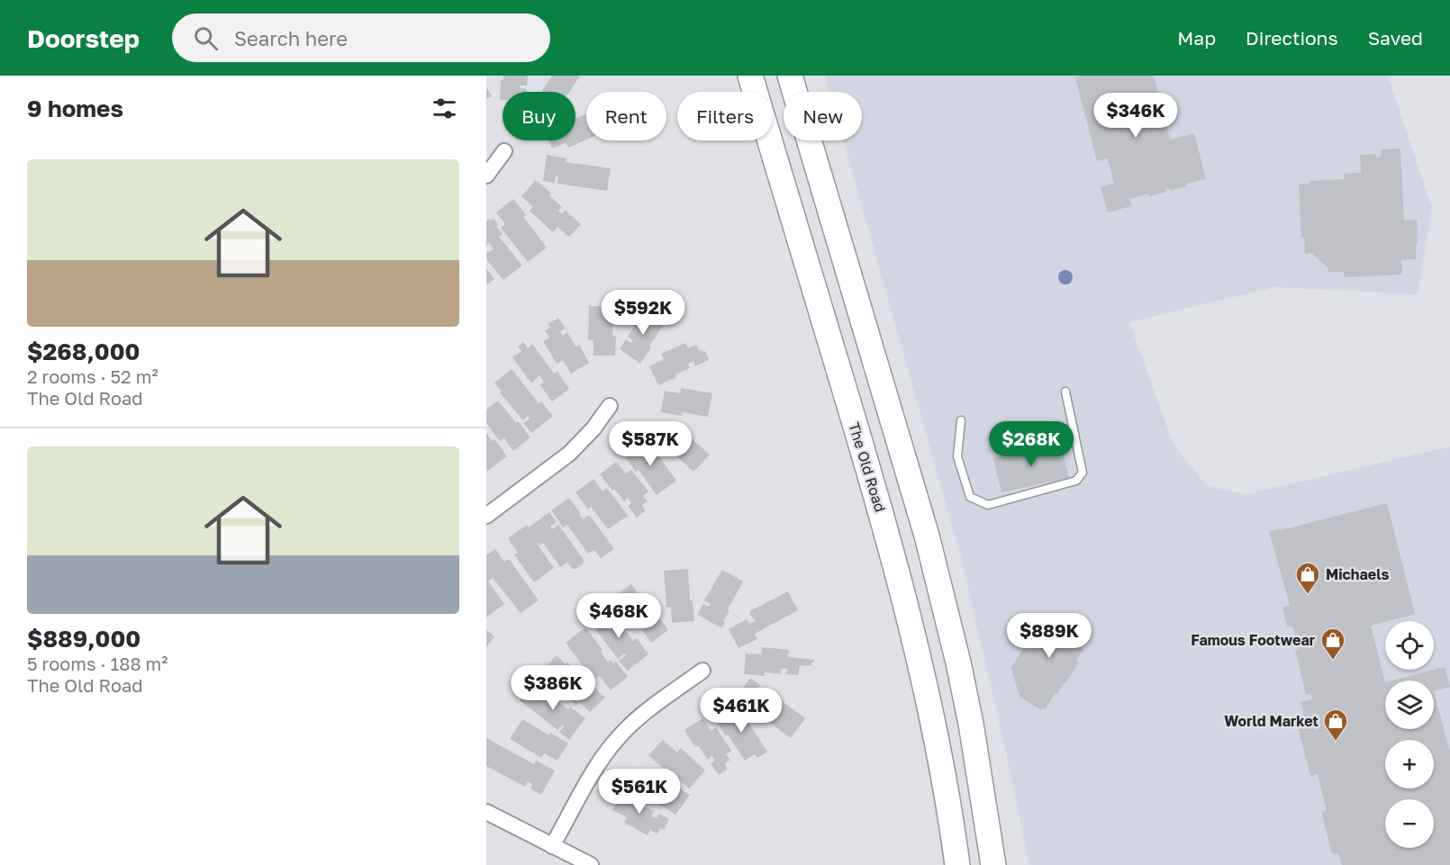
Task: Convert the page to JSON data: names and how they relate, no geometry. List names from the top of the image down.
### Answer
{
  "streets": {
    "main road": ["The Old Road"]
  },
  "places": {
    "shop": ["Michaels", "Famous Footwear", "World Market"]
  },
  "page": {
    "header": "Doorstep",
    "search": "Search here",
    "nav": ["Map", "Directions", "Saved"],
    "heading": "9 homes",
    "chip": [
      "Buy",
      "Rent",
      "Filters",
      "New"
    ],
    "price": [
      "$346K",
      "$592K",
      "$587K",
      "$268K",
      "$468K",
      "$889K",
      "$386K",
      "$461K",
      "$561K"
    ],
    "list": [
      {
        "name": "$268,000",
        "note": "2 rooms · 52 m² · The Old Road"
      },
      {
        "name": "$889,000",
        "note": "5 rooms · 188 m² · The Old Road"
      }
    ],
    "map_buttons": ["+", "−"]
  }
}
